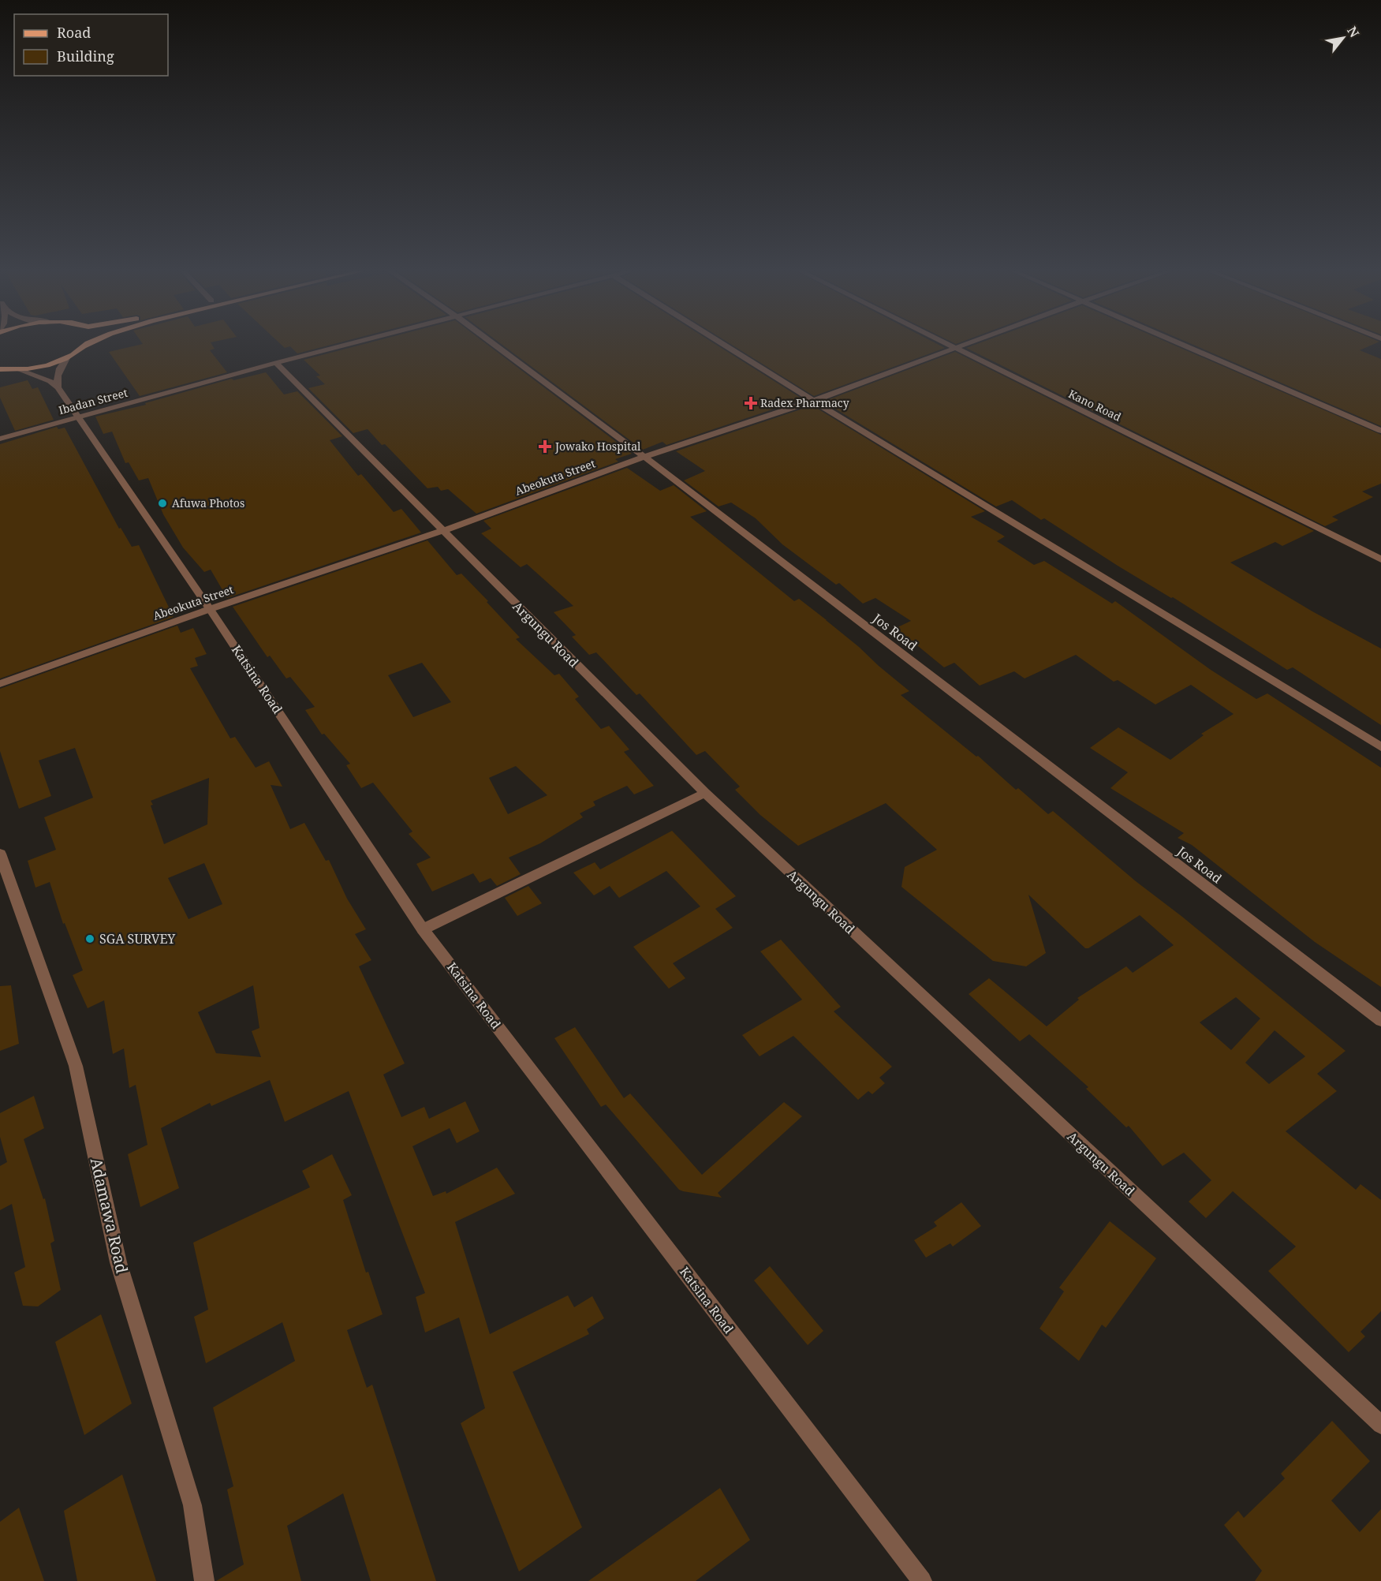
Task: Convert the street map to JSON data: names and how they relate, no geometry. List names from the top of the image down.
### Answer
{
  "streets": {
    "street": [
      "Ibadan Street",
      "Kano Road",
      "Abeokuta Street",
      "Jos Road",
      "Argungu Road",
      "Katsina Road",
      "Adamawa Road"
    ]
  },
  "crossings": [
    ["Ibadan Street", "Argungu Road"],
    ["Ibadan Street", "Katsina Road"],
    ["Kano Road", "Abeokuta Street"],
    ["Abeokuta Street", "Jos Road"],
    ["Abeokuta Street", "Argungu Road"],
    ["Abeokuta Street", "Katsina Road"]
  ],
  "places": {
    "health": ["Radex Pharmacy", "Jowako Hospital"],
    "other": ["Afuwa Photos", "SGA SURVEY"]
  },
  "legend": ["Road", "Building"],
  "north": "top right"
}
